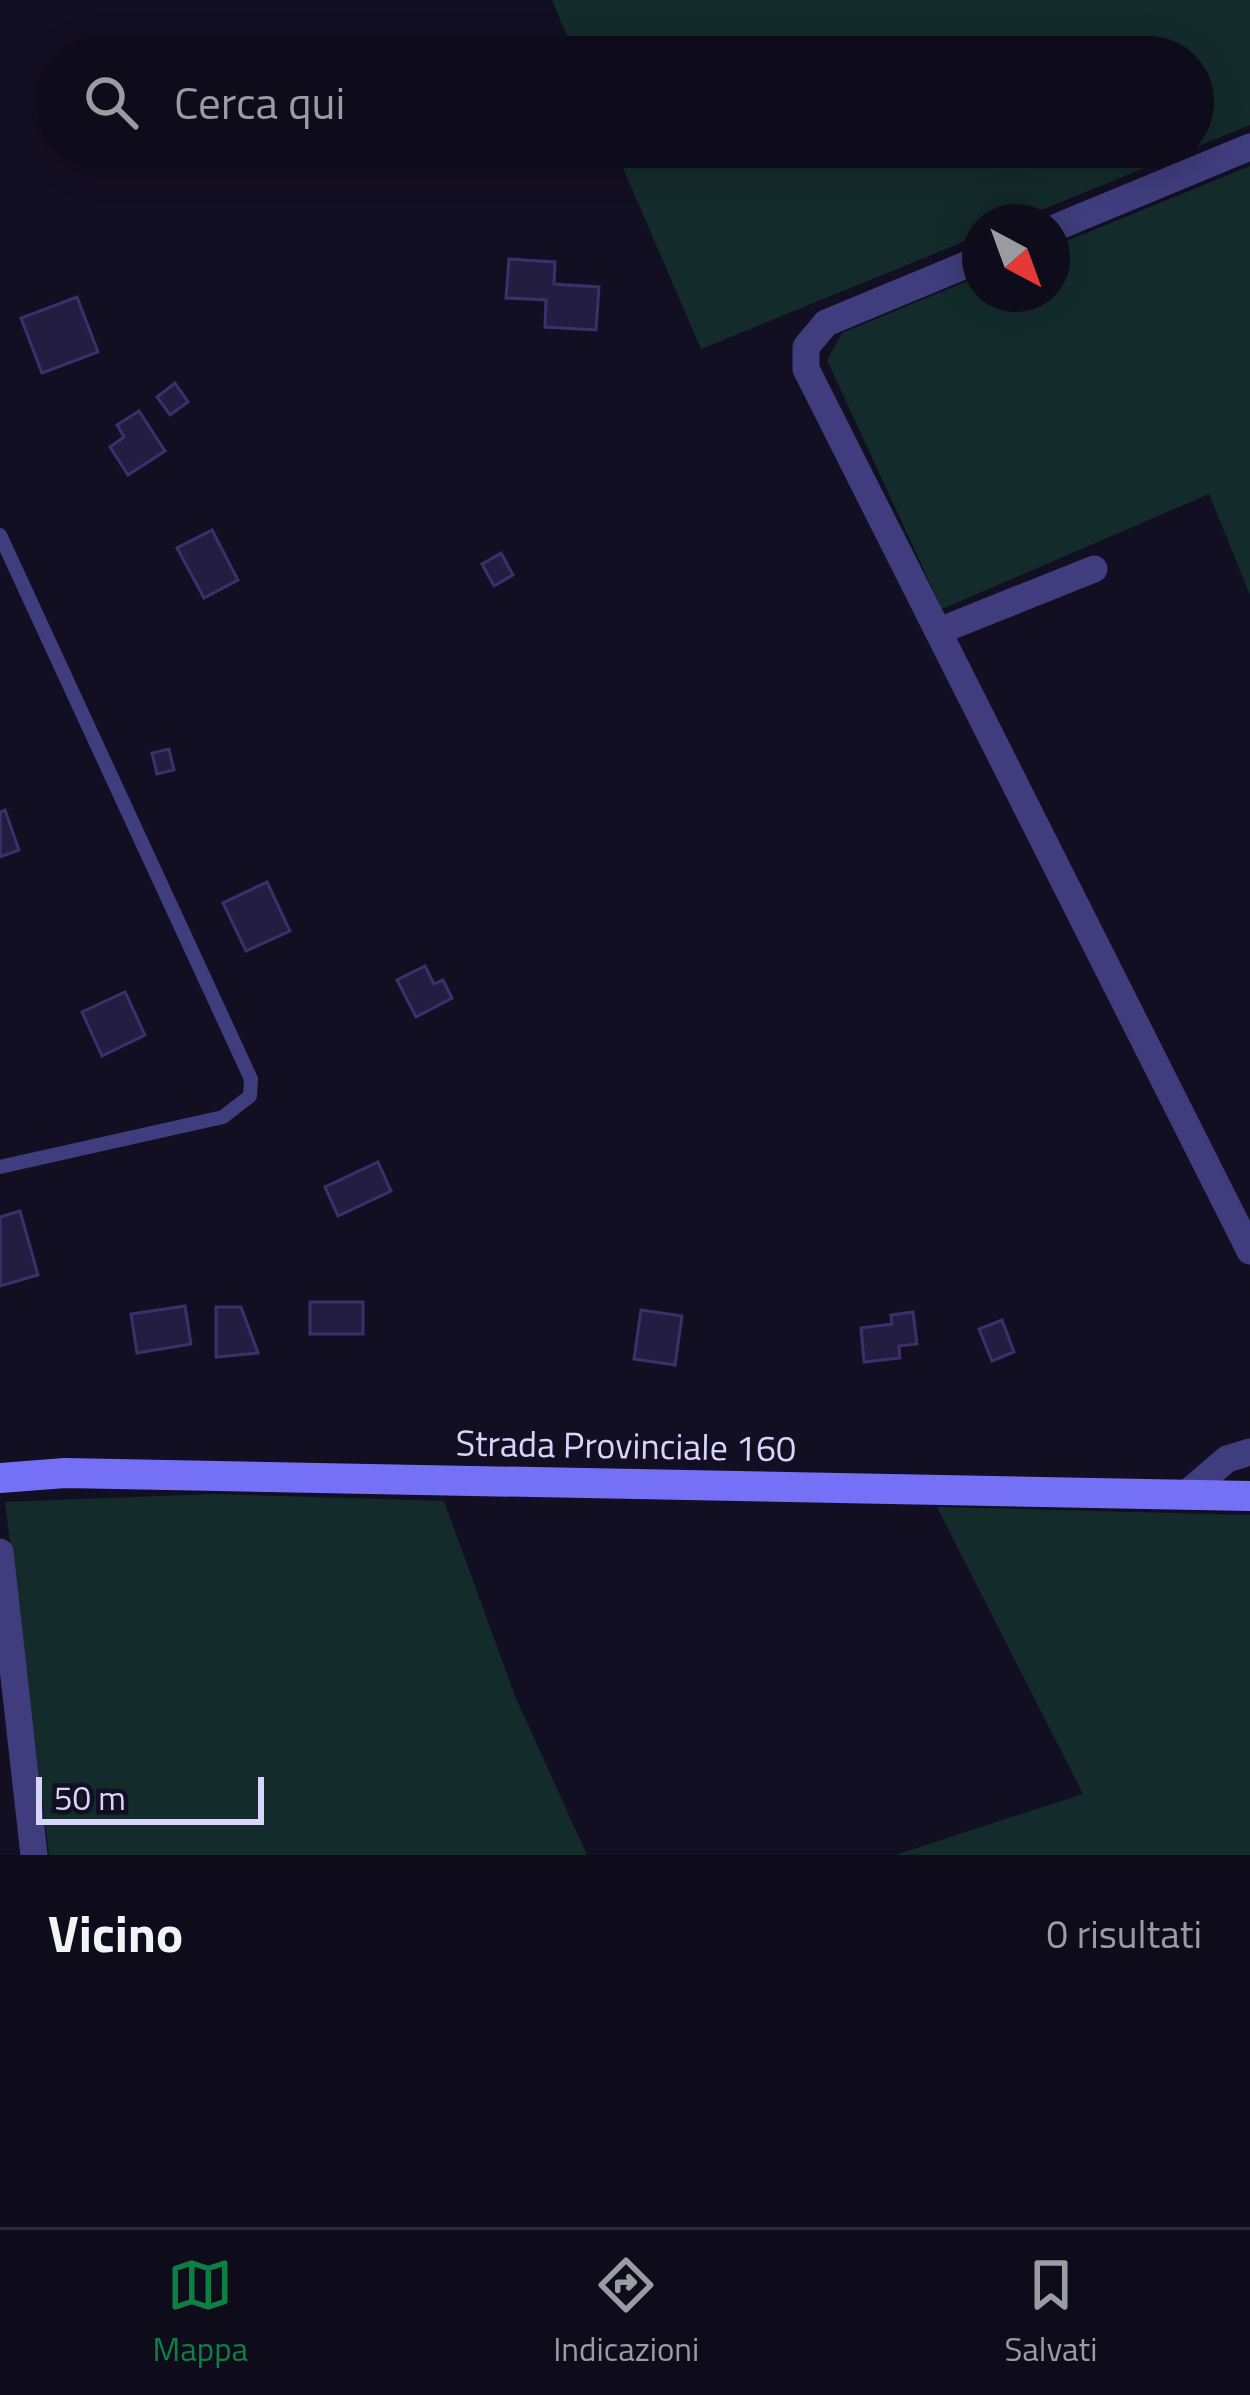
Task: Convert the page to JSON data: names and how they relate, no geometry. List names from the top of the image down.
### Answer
{
  "streets": {
    "street": ["Strada Provinciale 160"]
  },
  "scale_bar": "50 m",
  "north": "bottom right",
  "page": {
    "search": "Cerca qui",
    "scale": "50 m",
    "heading": ["Vicino", "0 risultati"],
    "nav": ["Mappa", "Indicazioni", "Salvati"]
  }
}
